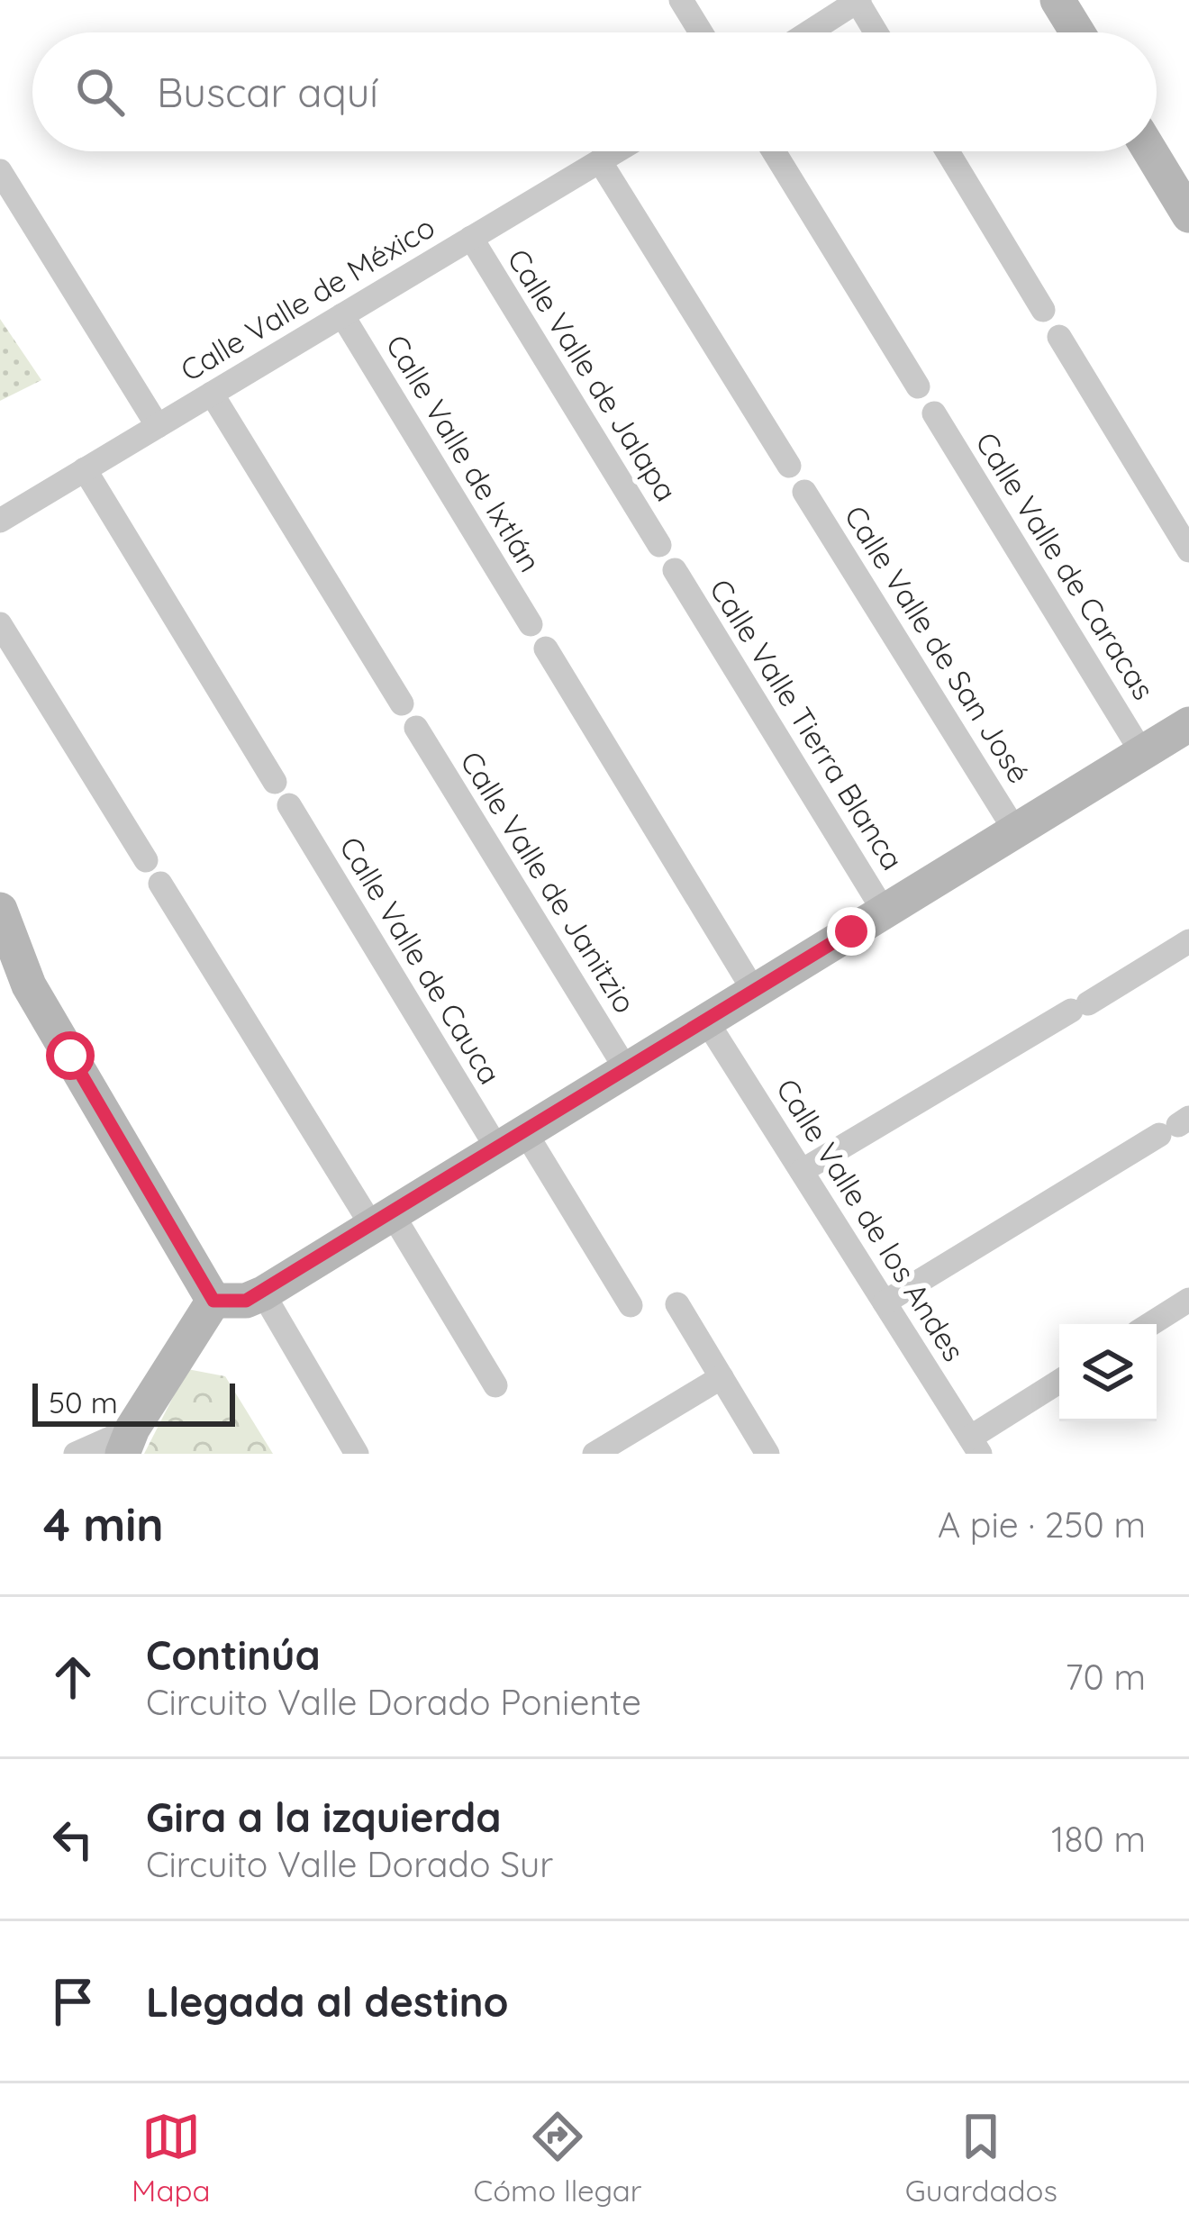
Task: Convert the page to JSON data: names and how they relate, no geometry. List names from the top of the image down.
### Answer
{
  "streets": {
    "street": [
      "Calle Valle de México",
      "Calle Valle de Jalapa",
      "Calle Valle de Ixtlán",
      "Calle Valle de Caracas",
      "Calle Valle de San José",
      "Calle Valle Tierra Blanca",
      "Calle Valle de Janitzio",
      "Calle Valle de Cauca",
      "Calle Valle de los Andes"
    ]
  },
  "crossings": [
    ["Calle Valle de México", "Calle Valle de Jalapa"],
    ["Calle Valle de México", "Calle Valle de Ixtlán"]
  ],
  "scale_bar": "50 m",
  "page": {
    "search": "Buscar aquí",
    "scale": "50 m",
    "heading": ["4 min", "A pie · 250 m"],
    "list": [
      ["Continúa", "Circuito Valle Dorado Poniente", "70 m"],
      ["Gira a la izquierda", "Circuito Valle Dorado Sur", "180 m"],
      "Llegada al destino"
    ],
    "nav": ["Mapa", "Cómo llegar", "Guardados"]
  }
}
